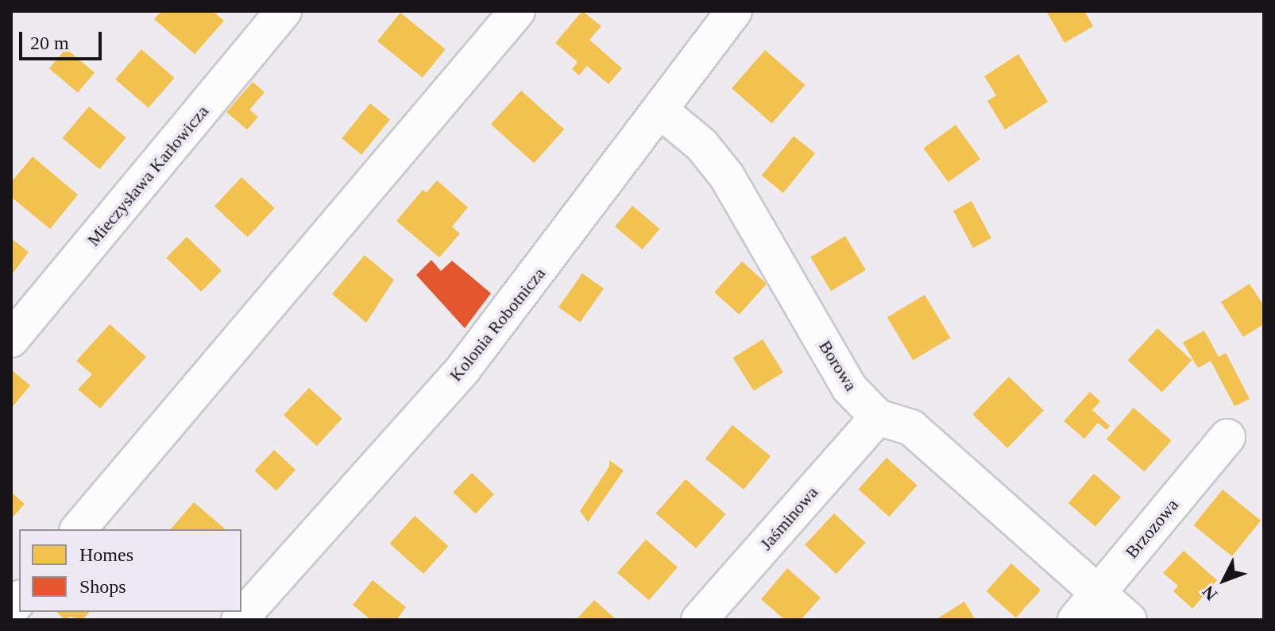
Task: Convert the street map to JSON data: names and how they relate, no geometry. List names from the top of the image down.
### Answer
{
  "streets": {
    "street": [
      "Mieczysława Karłowicza",
      "Kolonia Robotnicza",
      "Borowa",
      "Jaśminowa",
      "Brzozowa"
    ]
  },
  "crossings": [
    ["Kolonia Robotnicza", "Borowa"],
    ["Borowa", "Jaśminowa"],
    ["Borowa", "Brzozowa"]
  ],
  "legend": ["Homes", "Shops"],
  "scale_bar": "20 m",
  "north": "bottom left"
}
